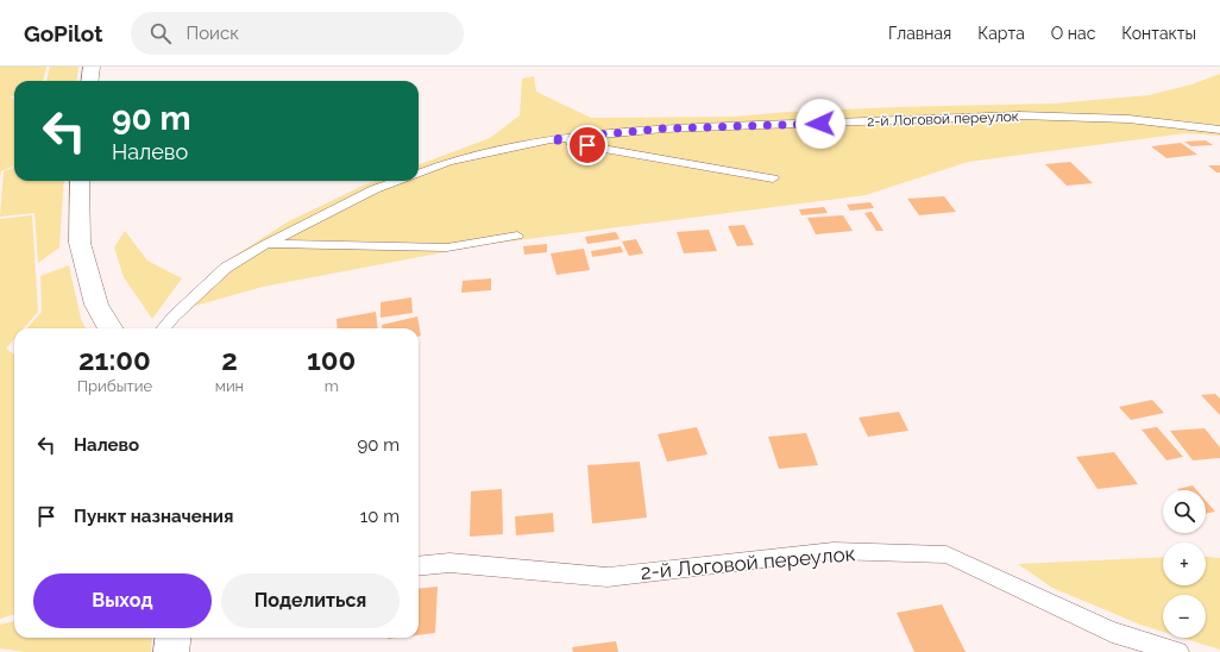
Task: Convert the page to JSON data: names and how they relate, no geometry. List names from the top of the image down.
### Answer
{
  "streets": {
    "lane": ["2-й Логовой переулок"]
  },
  "page": {
    "header": "GoPilot",
    "search": "Поиск",
    "nav": [
      "Главная",
      "Карта",
      "О нас",
      "Контакты"
    ],
    "turn": ["90 m", "Налево"],
    "eta": [
      "21:00",
      "Прибытие",
      "2",
      "мин",
      "100",
      "m"
    ],
    "list": [
      {
        "name": "Налево",
        "value": "90 m"
      },
      {
        "name": "Пункт назначения",
        "value": "10 m"
      }
    ],
    "map_buttons": ["+", "−"],
    "buttons": ["Выход", "Поделиться"]
  }
}
